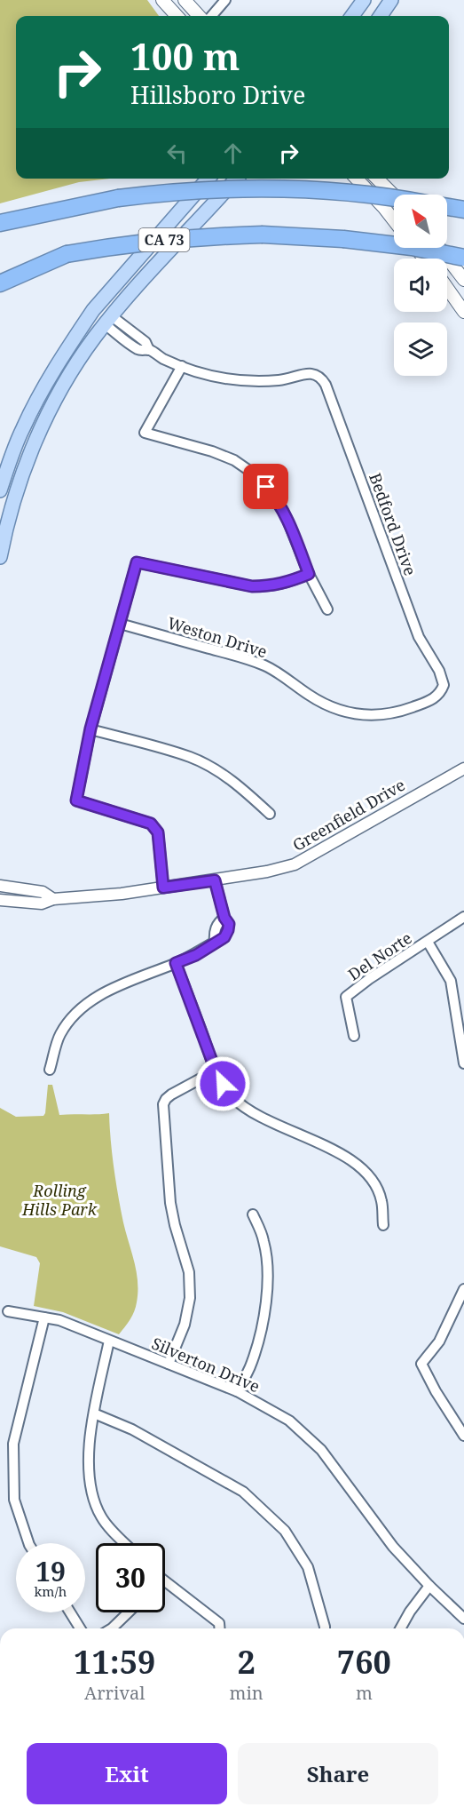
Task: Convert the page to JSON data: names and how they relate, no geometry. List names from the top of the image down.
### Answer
{
  "streets": {
    "highway": ["CA 73"],
    "street": [
      "Bedford Drive",
      "Weston Drive",
      "Greenfield Drive",
      "Del Norte",
      "Silverton Drive"
    ]
  },
  "crossings": [
    ["Bedford Drive", "Weston Drive"]
  ],
  "parks": ["Rolling Hills Park"],
  "north": "top left",
  "page": {
    "turn": ["100 m", "Hillsboro Drive"],
    "speed": "19 km/h",
    "limit": "30",
    "eta": [
      "11:59",
      "Arrival",
      "2",
      "min",
      "760",
      "m"
    ],
    "buttons": ["Exit", "Share"]
  }
}
